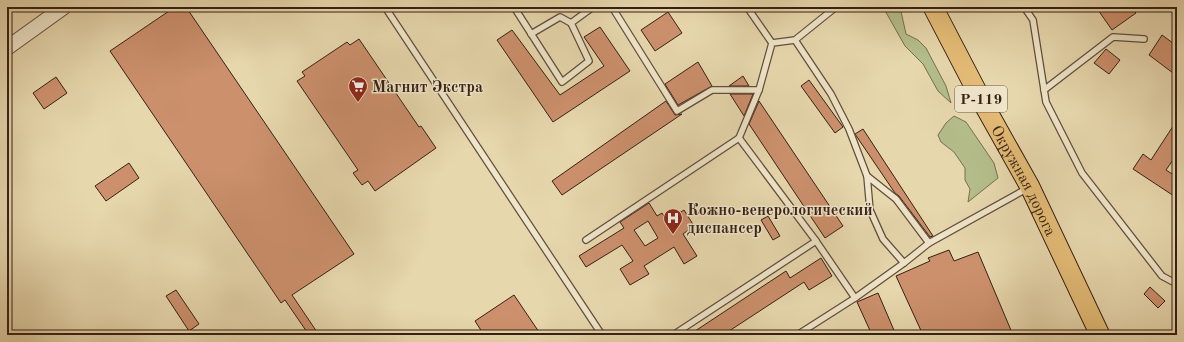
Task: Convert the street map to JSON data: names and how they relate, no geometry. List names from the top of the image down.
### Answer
{
  "streets": {
    "highway": ["Р-119", "Окружная дорога"]
  },
  "places": {
    "supermarket": ["Магнит Экстра"],
    "hospital": ["Кожно-венерологический диспансер"]
  }
}
